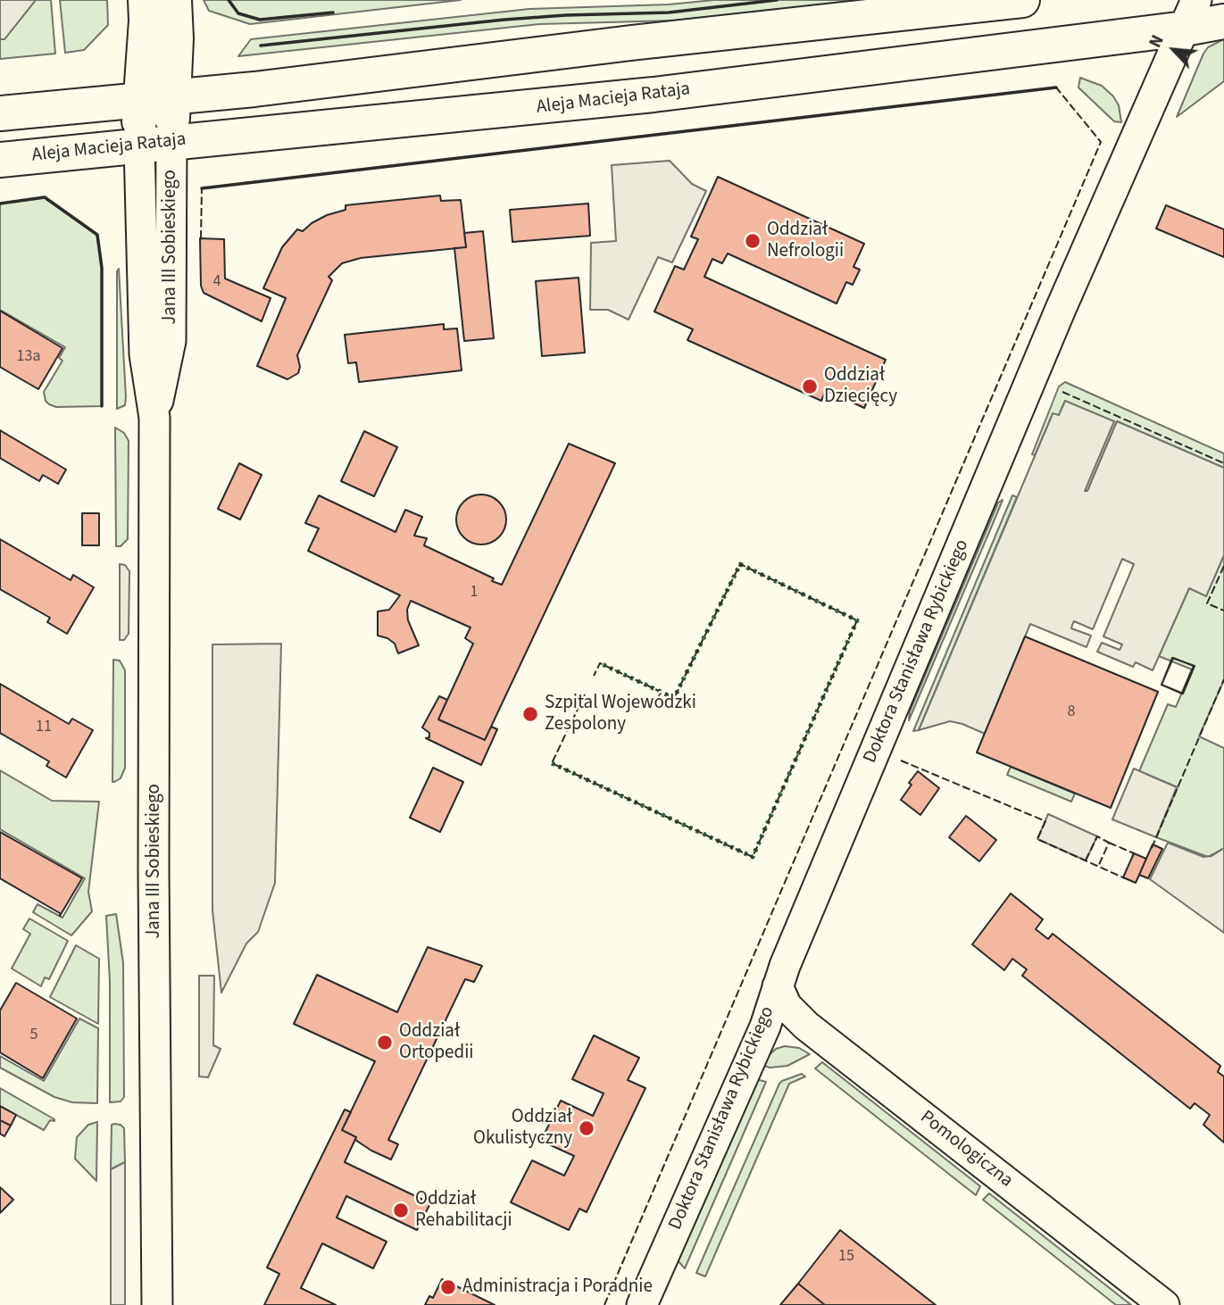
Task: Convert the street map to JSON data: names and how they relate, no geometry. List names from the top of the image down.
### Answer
{
  "streets": {
    "main road": ["Aleja Macieja Rataja", "Jana III Sobieskiego"],
    "street": ["Doktora Stanisława Rybickiego", "Pomologiczna"]
  },
  "crossings": [
    ["Aleja Macieja Rataja", "Jana III Sobieskiego"],
    ["Aleja Macieja Rataja", "Doktora Stanisława Rybickiego"],
    ["Doktora Stanisława Rybickiego", "Pomologiczna"]
  ],
  "places": [
    "Oddział Nefrologii",
    "Oddział Dziecięcy",
    "Szpital Wojewódzki Zespolony",
    "Oddział Ortopedii",
    "Oddział Okulistyczny",
    "Oddział Rehabilitacji",
    "Administracja i Poradnie"
  ],
  "house_numbers": [
    "4",
    "13a",
    "1",
    "8",
    "11",
    "5",
    "15"
  ],
  "north": "top left"
}
